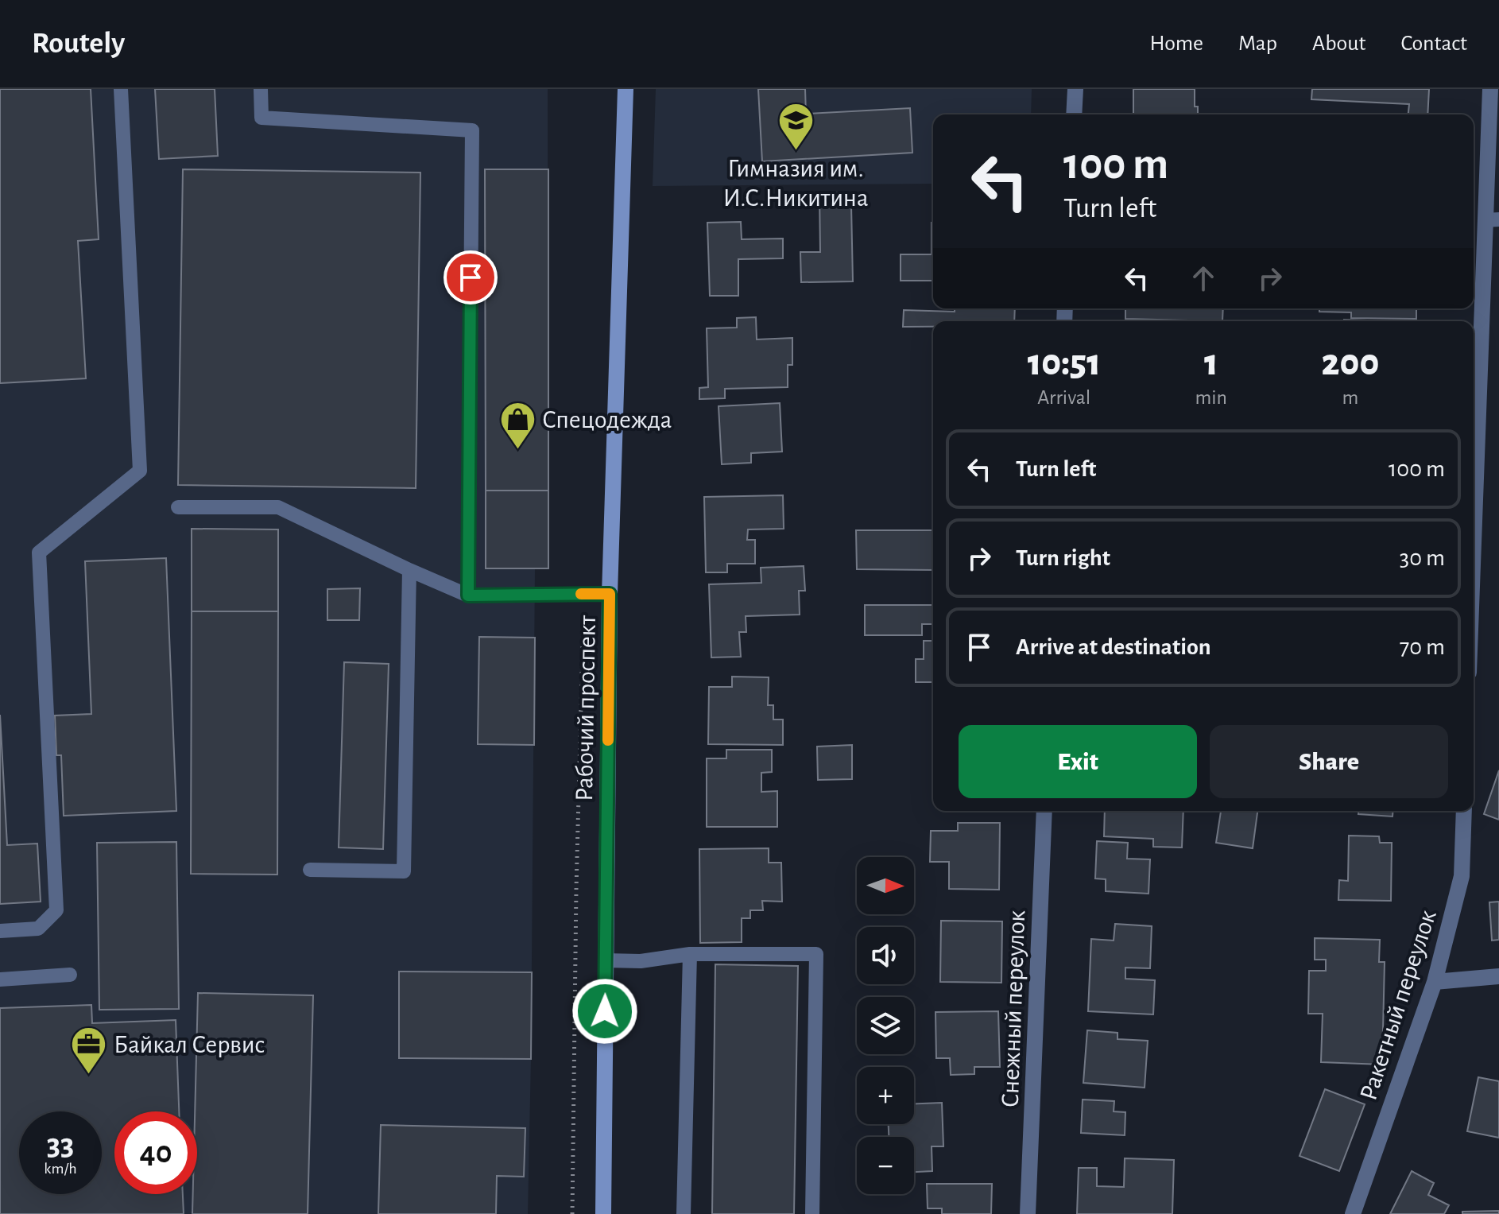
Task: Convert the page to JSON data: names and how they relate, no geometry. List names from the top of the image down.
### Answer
{
  "streets": {
    "street": ["Рабочий проспект", "Ракетный переулок", "Снежный переулок"]
  },
  "places": {
    "school or university": ["Гимназия им. И.С.Никитина"],
    "shop": ["Спецодежда"],
    "office": ["Байкал Сервис"]
  },
  "north": "right",
  "page": {
    "header": "Routely",
    "nav": [
      "Home",
      "Map",
      "About",
      "Contact"
    ],
    "turn": ["100 m", "Turn left"],
    "eta": [
      "10:51",
      "Arrival",
      "1",
      "min",
      "200",
      "m"
    ],
    "list": [
      {
        "name": "Turn left",
        "value": "100 m"
      },
      {
        "name": "Turn right",
        "value": "30 m"
      },
      {
        "name": "Arrive at destination",
        "value": "70 m"
      }
    ],
    "buttons": ["Exit", "Share"],
    "map_buttons": ["+", "−"],
    "speed": "33 km/h",
    "limit": "40"
  }
}
